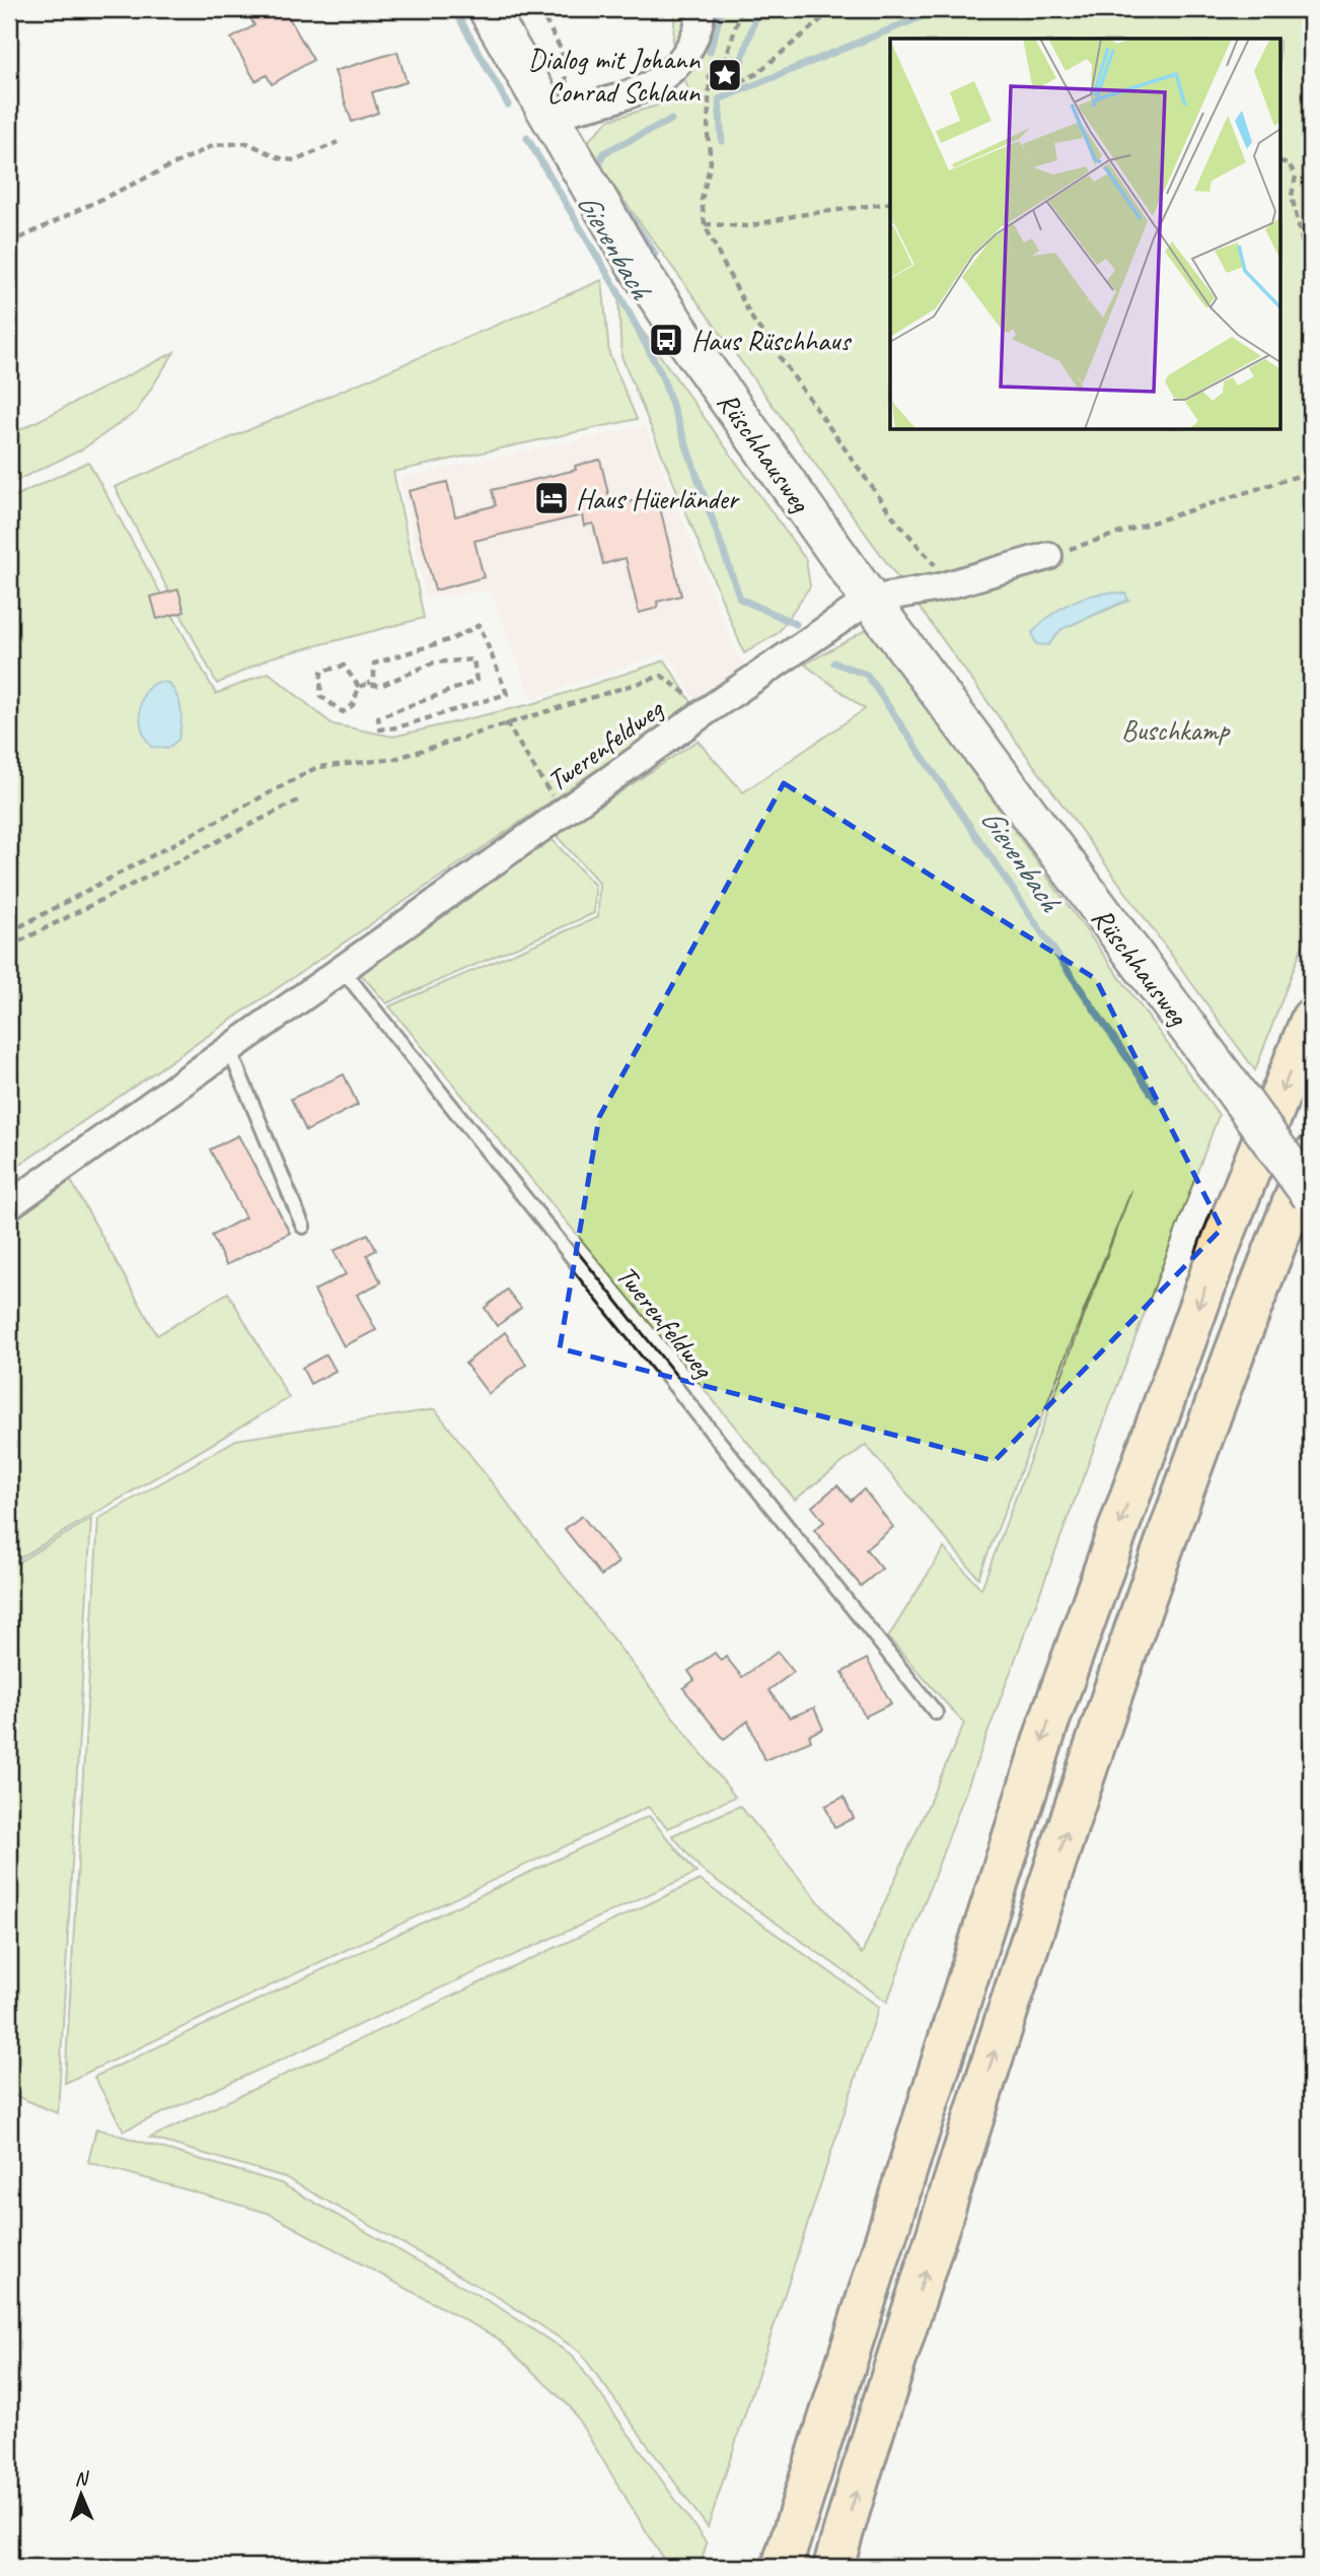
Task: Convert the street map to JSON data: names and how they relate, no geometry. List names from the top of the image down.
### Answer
{
  "streets": {
    "main road": ["Rüschhausweg"],
    "street": ["Twerenfeldweg"]
  },
  "crossings": [
    ["Rüschhausweg", "Twerenfeldweg"]
  ],
  "water": ["Gievenbach"],
  "parks": ["Buschkamp"],
  "places": {
    "place": ["Dialog mit Johann Conrad Schlaun"],
    "bus stop": ["Haus Rüschhaus"],
    "hotel": ["Haus Hüerländer"]
  },
  "north": "top"
}
